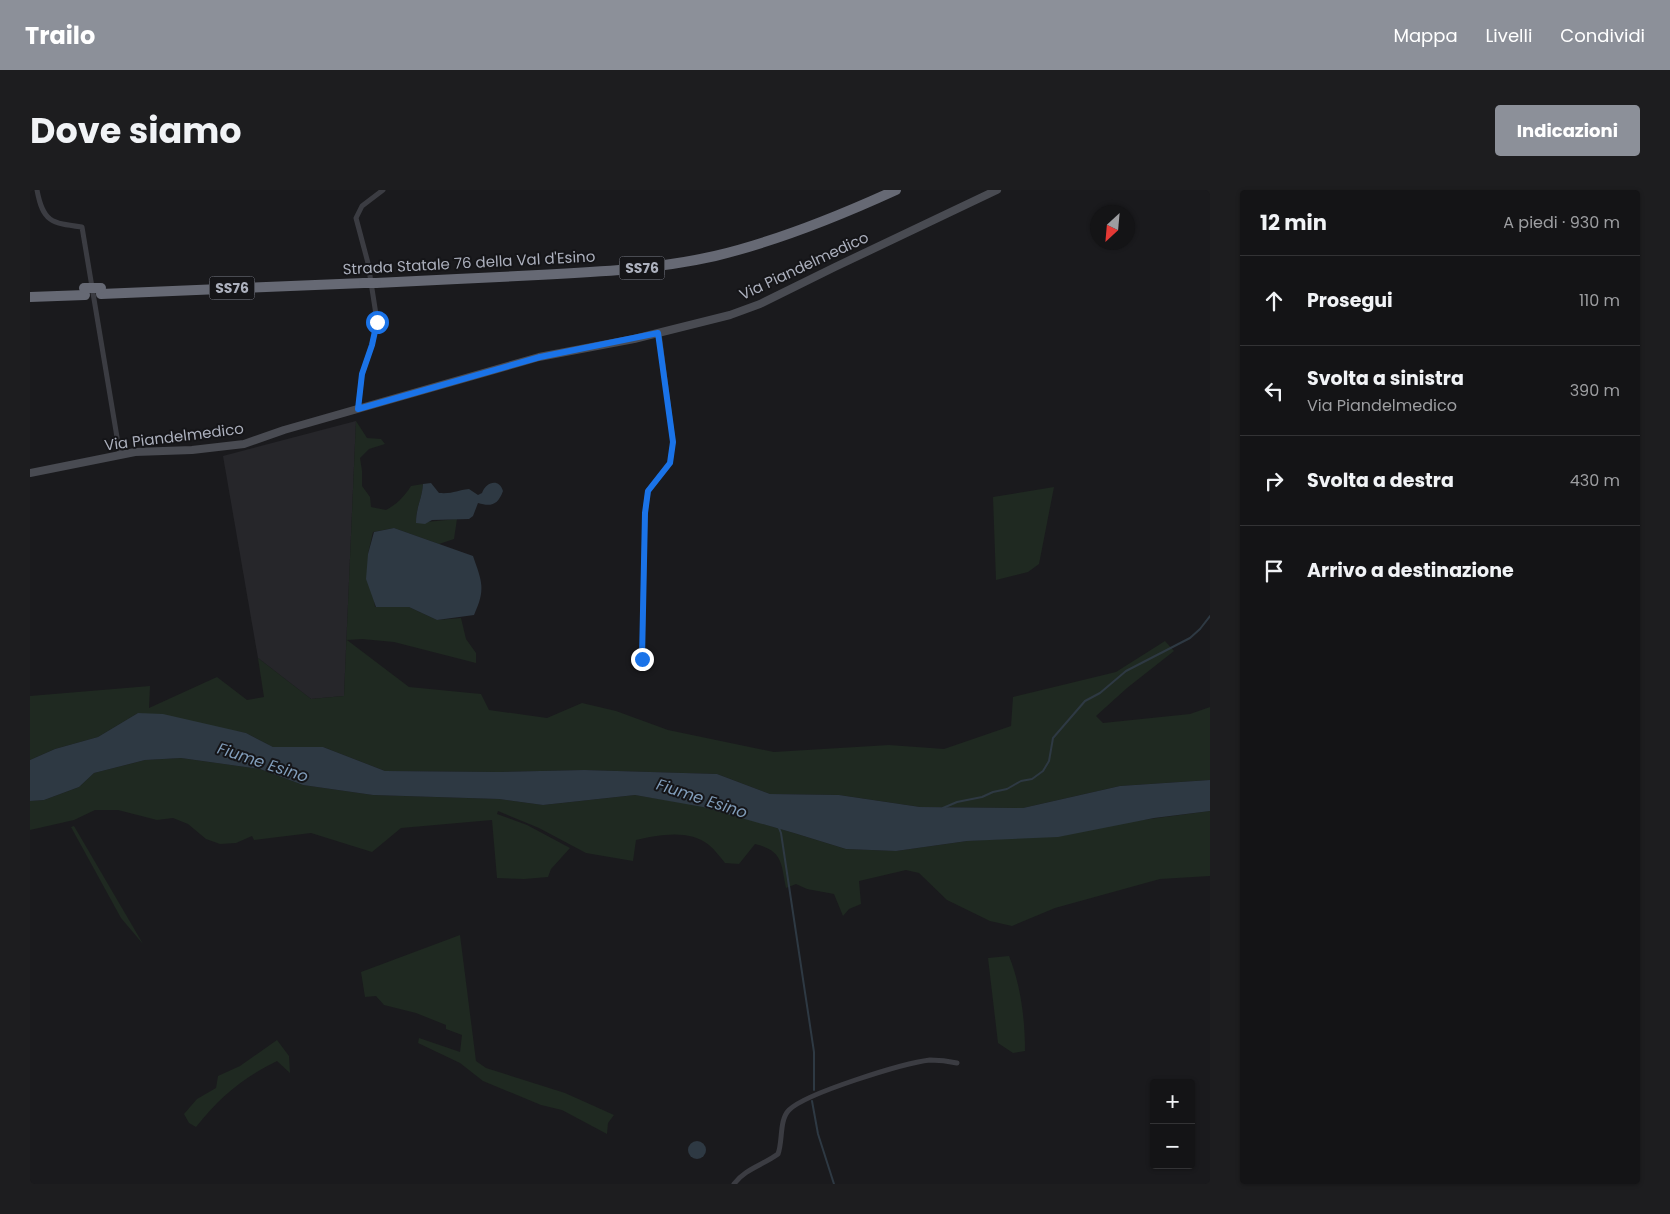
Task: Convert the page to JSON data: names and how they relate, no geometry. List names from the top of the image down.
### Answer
{
  "streets": {
    "highway": ["Strada Statale 76 della Val d'Esino", "SS76"],
    "main road": ["Via Piandelmedico"]
  },
  "water": ["Fiume Esino"],
  "north": "bottom left",
  "page": {
    "header": "Trailo",
    "nav": ["Mappa", "Livelli", "Condividi"],
    "title": "Dove siamo",
    "buttons": "Indicazioni",
    "heading": ["12 min", "A piedi · 930 m"],
    "list": [
      ["Prosegui", "110 m"],
      ["Svolta a sinistra", "Via Piandelmedico", "390 m"],
      ["Svolta a destra", "430 m"],
      "Arrivo a destinazione"
    ],
    "map_buttons": ["+", "−"]
  }
}
